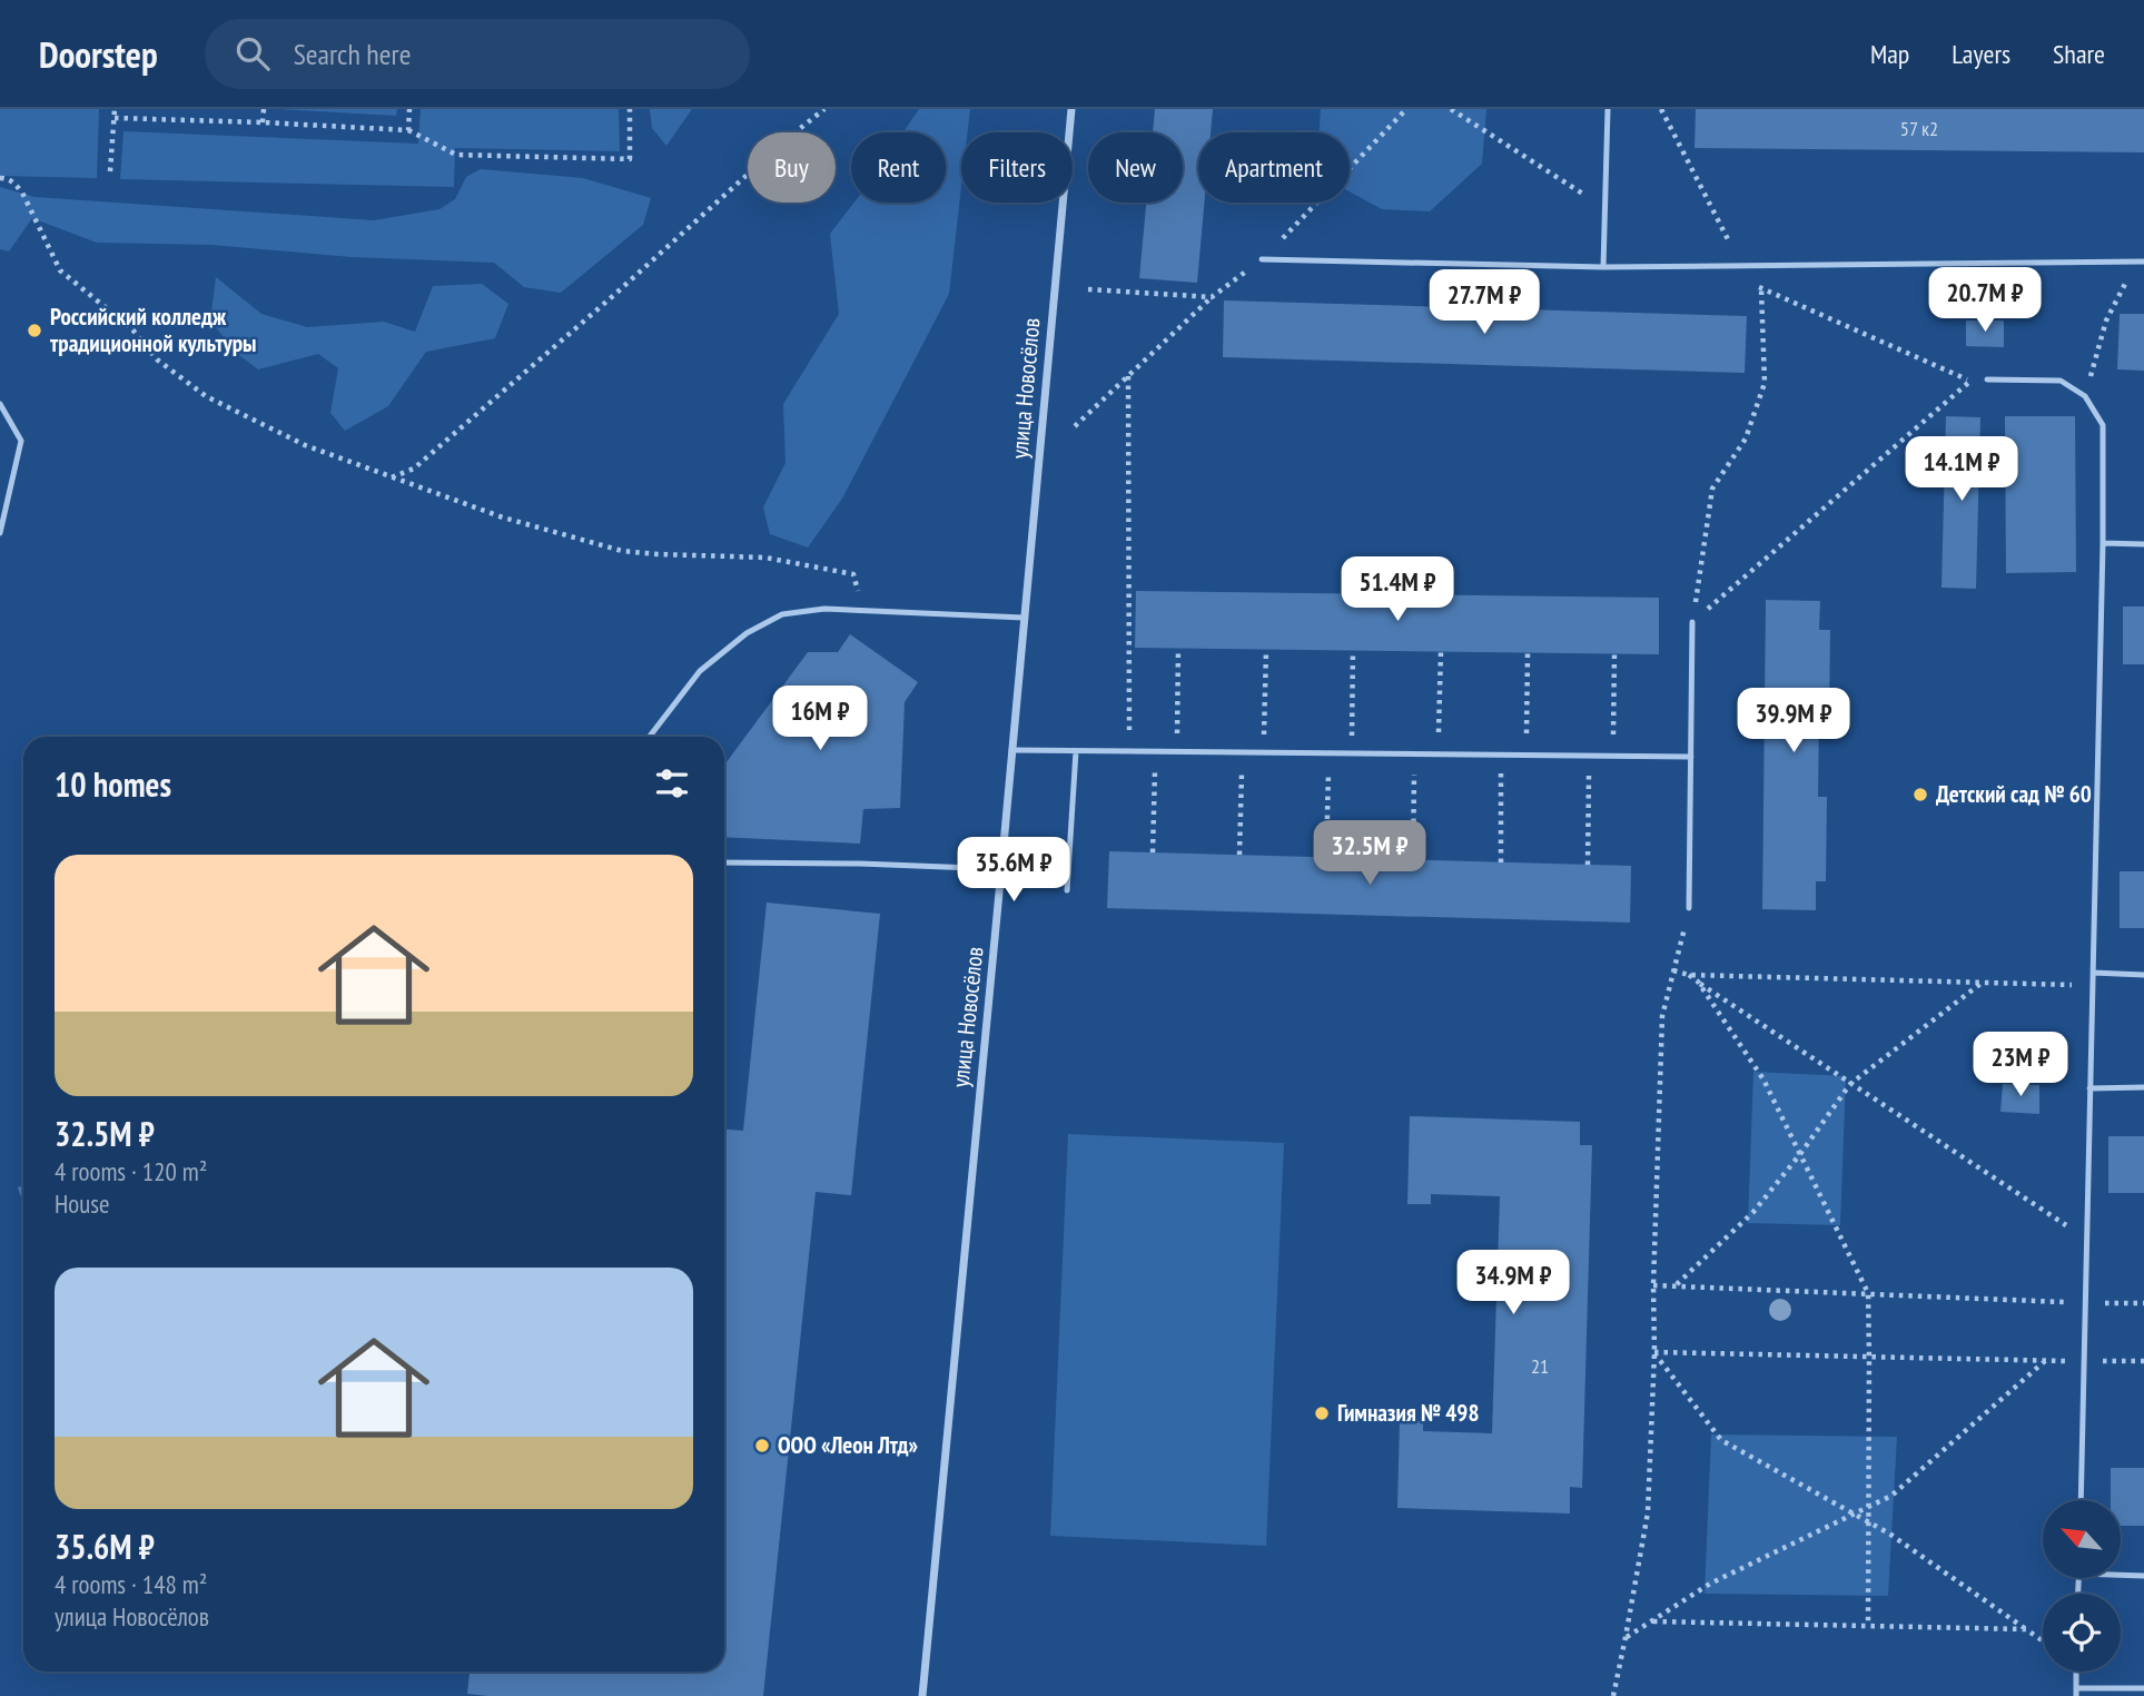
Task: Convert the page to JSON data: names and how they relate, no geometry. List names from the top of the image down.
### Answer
{
  "streets": {
    "street": ["улица Новосёлов"]
  },
  "places": [
    "Российский колледж традиционной культуры",
    "Детский сад № 60",
    "Гимназия № 498",
    "ООО «Леон Лтд»"
  ],
  "house_numbers": ["57 к2", "21"],
  "north": "top left",
  "page": {
    "header": "Doorstep",
    "search": "Search here",
    "nav": ["Map", "Layers", "Share"],
    "chip": [
      "Buy",
      "Rent",
      "Filters",
      "New",
      "Apartment"
    ],
    "price": [
      "20.7M ₽",
      "27.7M ₽",
      "14.1M ₽",
      "51.4M ₽",
      "16M ₽",
      "39.9M ₽",
      "32.5M ₽",
      "35.6M ₽",
      "23M ₽",
      "34.9M ₽"
    ],
    "heading": "10 homes",
    "list": [
      {
        "name": "32.5M ₽",
        "note": "4 rooms · 120 m² · House"
      },
      {
        "name": "35.6M ₽",
        "note": "4 rooms · 148 m² · улица Новосёлов"
      }
    ]
  }
}
